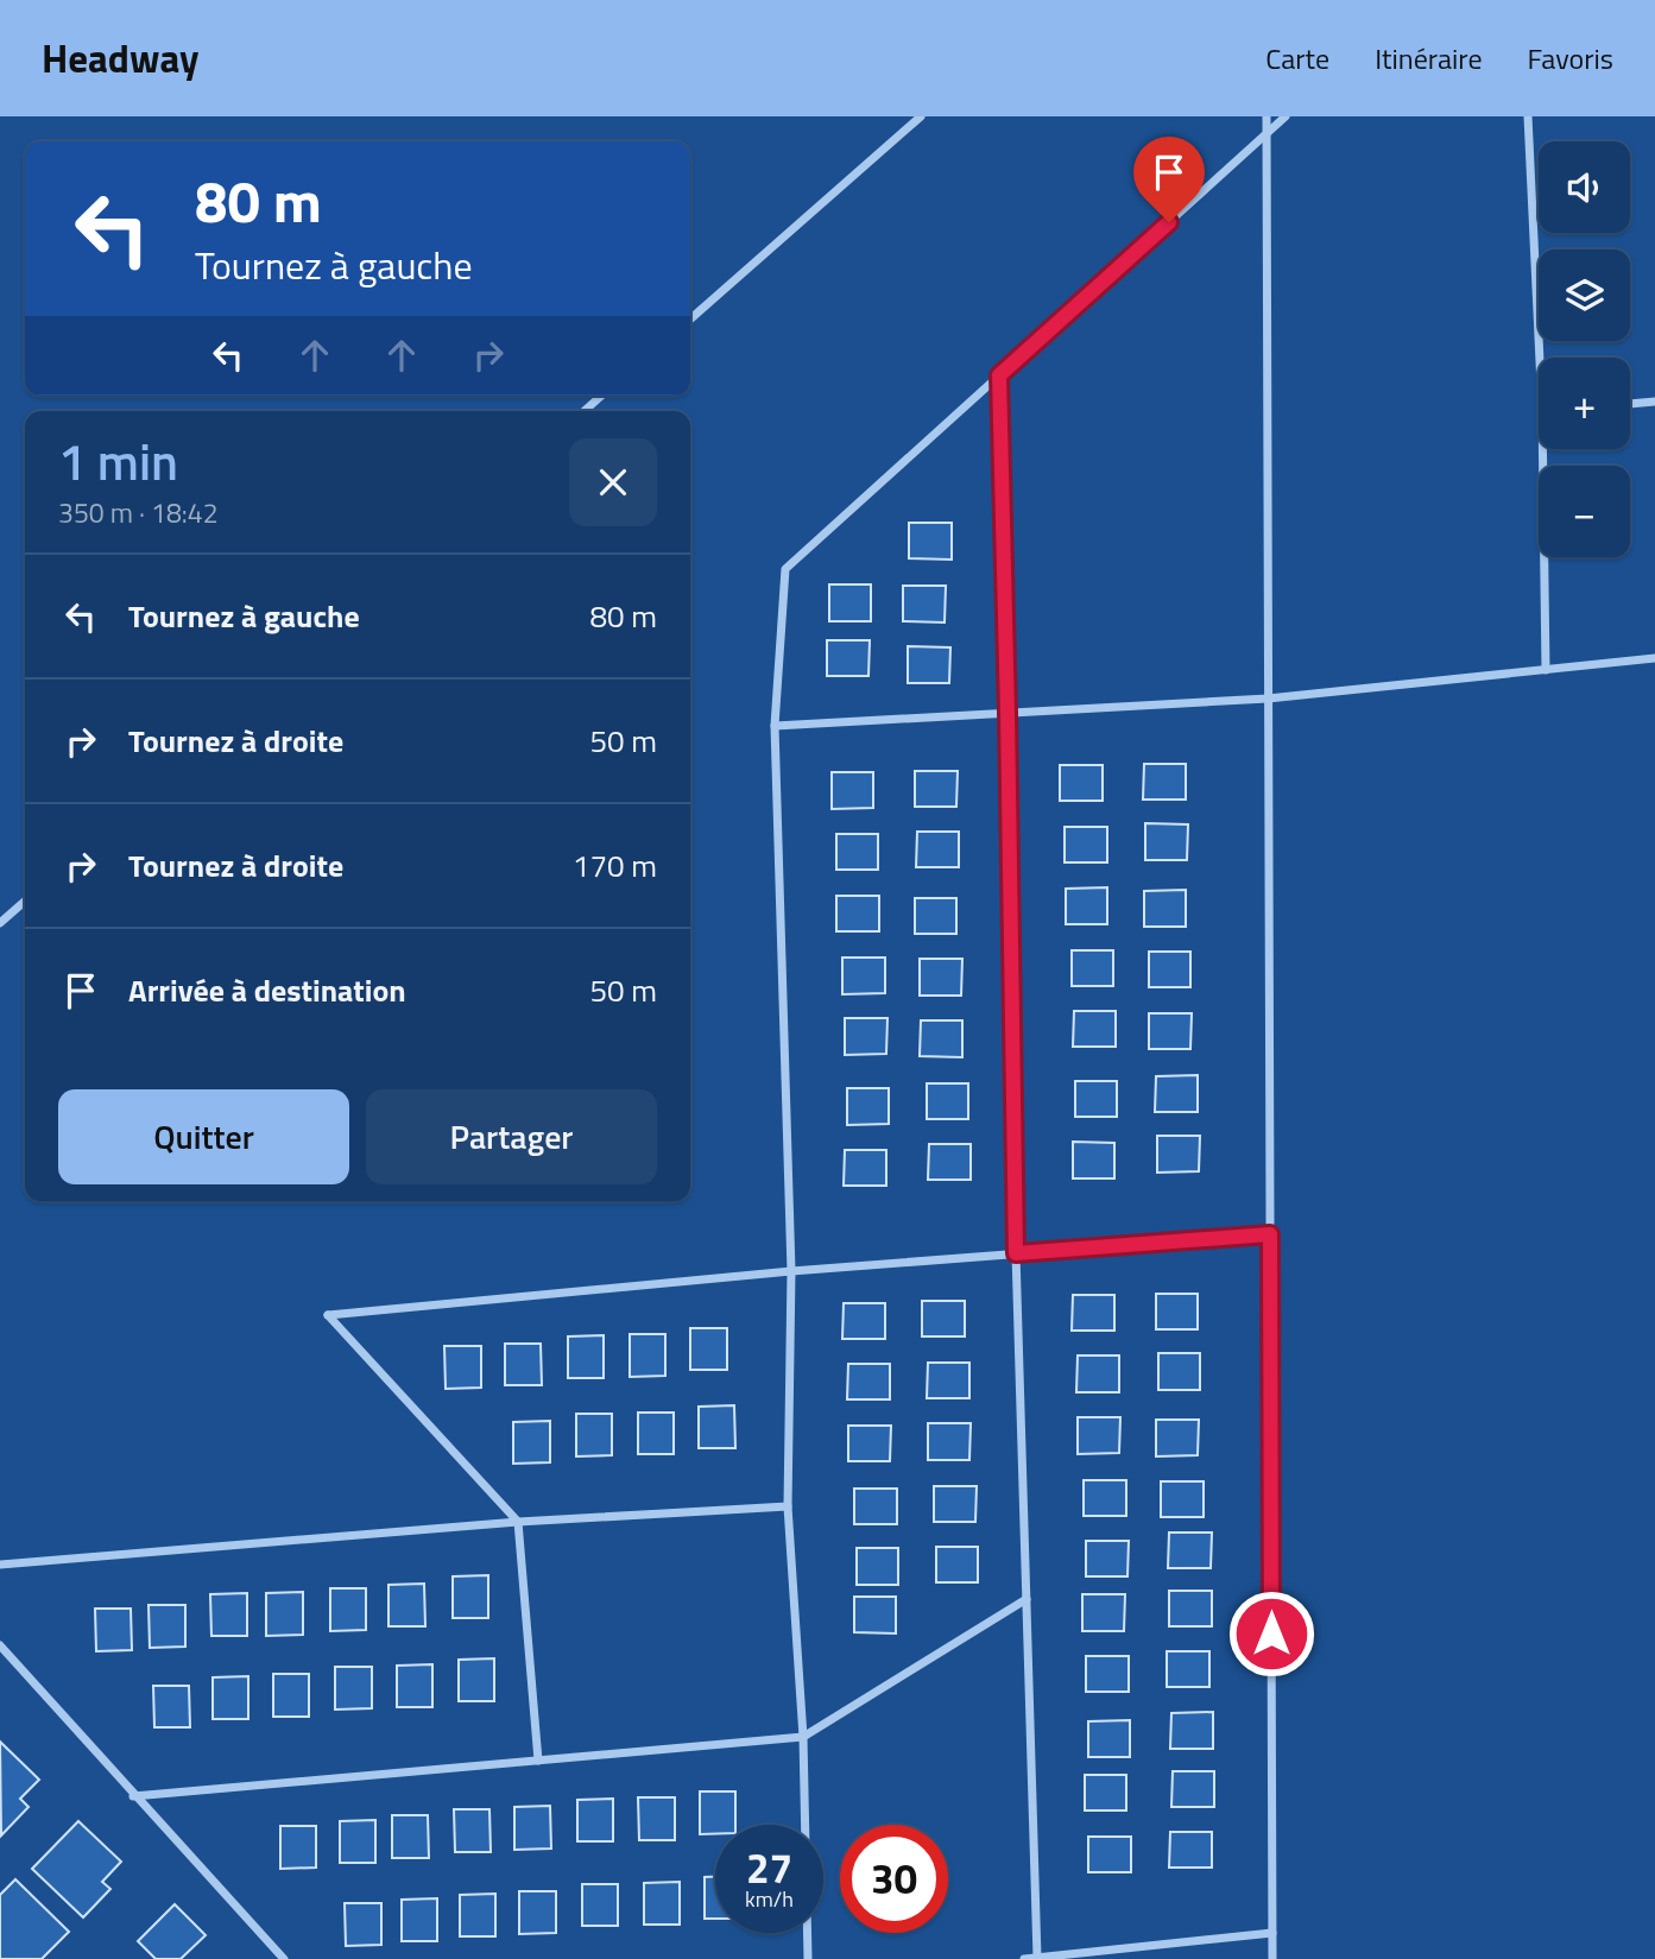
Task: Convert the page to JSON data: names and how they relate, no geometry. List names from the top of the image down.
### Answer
{
  "page": {
    "header": "Headway",
    "nav": ["Carte", "Itinéraire", "Favoris"],
    "map_buttons": ["+", "−"],
    "turn": ["80 m", "Tournez à gauche"],
    "heading": ["1 min", "350 m · 18:42"],
    "list": [
      {
        "name": "Tournez à gauche",
        "value": "80 m"
      },
      {
        "name": "Tournez à droite",
        "value": "50 m"
      },
      {
        "name": "Tournez à droite",
        "value": "170 m"
      },
      {
        "name": "Arrivée à destination",
        "value": "50 m"
      }
    ],
    "buttons": ["Quitter", "Partager"],
    "speed": "27 km/h",
    "limit": "30"
  }
}
